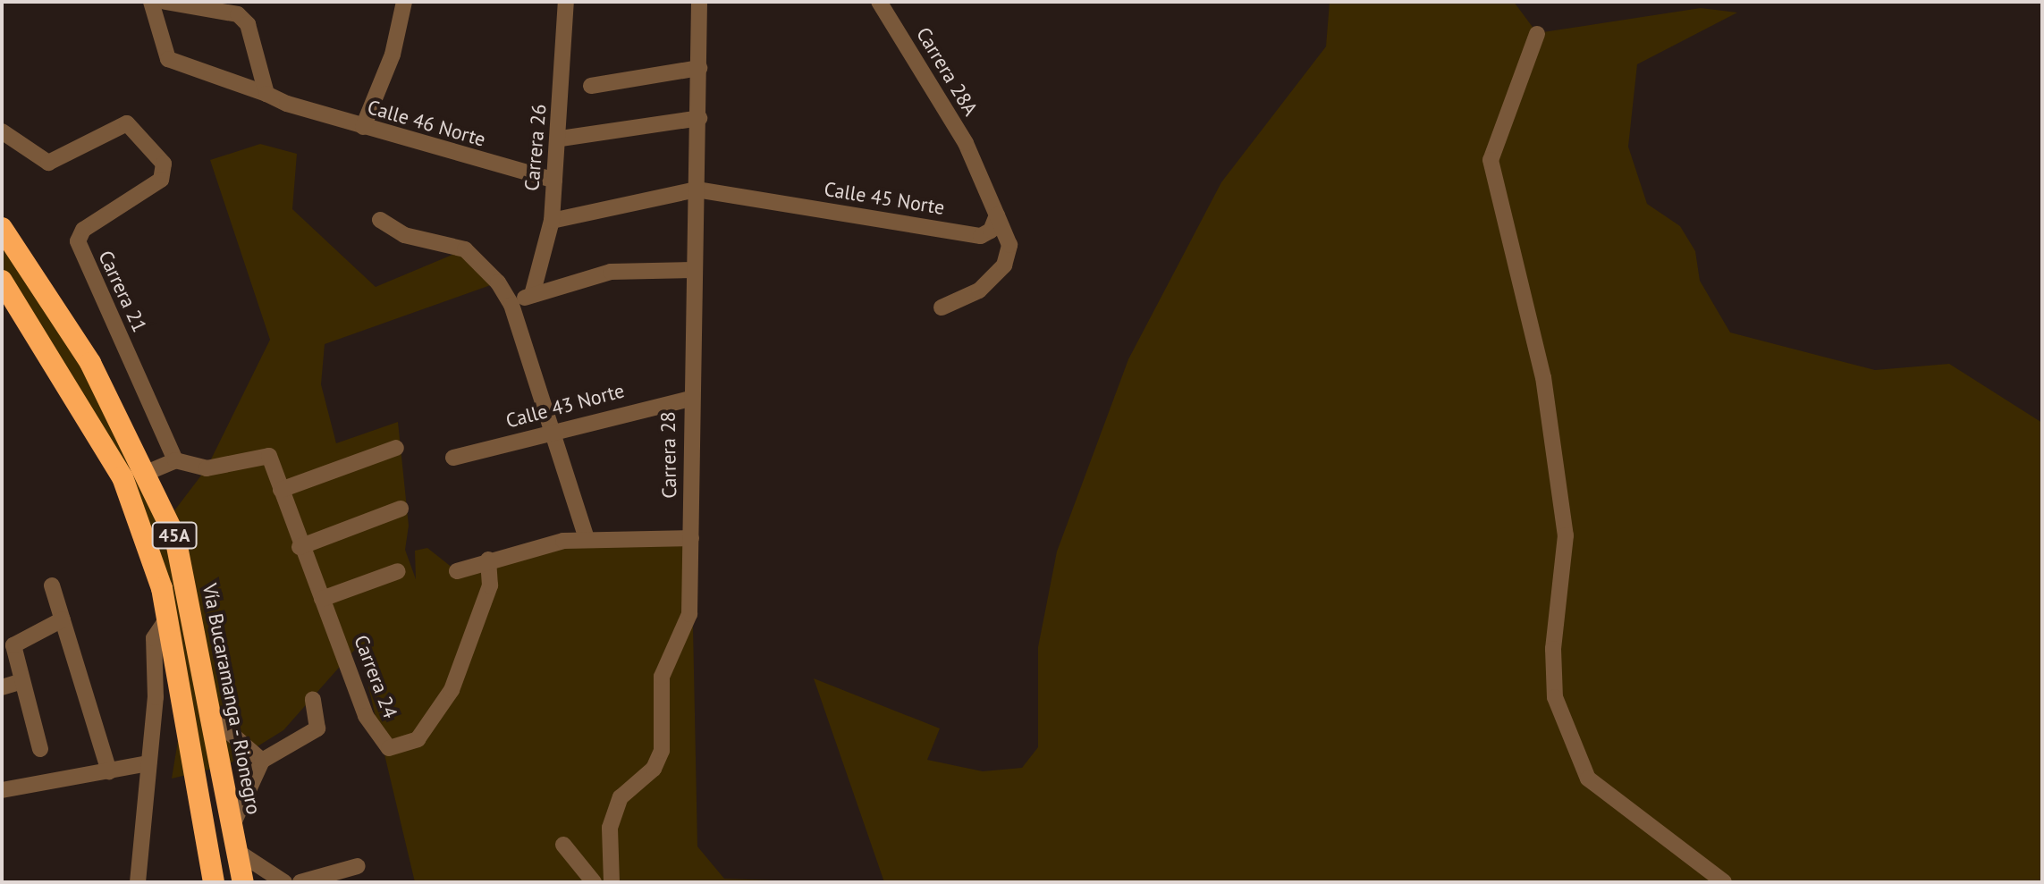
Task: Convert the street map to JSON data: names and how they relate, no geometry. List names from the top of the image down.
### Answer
{
  "streets": {
    "highway": ["45A", "Vía Bucaramanga - Rionegro"],
    "street": [
      "Carrera 28A",
      "Calle 46 Norte",
      "Carrera 26",
      "Calle 45 Norte",
      "Carrera 21",
      "Calle 43 Norte",
      "Carrera 28",
      "Carrera 24"
    ]
  },
  "crossings": [
    ["Carrera 28A", "Calle 45 Norte"],
    ["Calle 46 Norte", "Carrera 26"],
    ["Calle 45 Norte", "Carrera 28"],
    ["Carrera 21", "Carrera 24"],
    ["Calle 43 Norte", "Carrera 28"]
  ]
}
